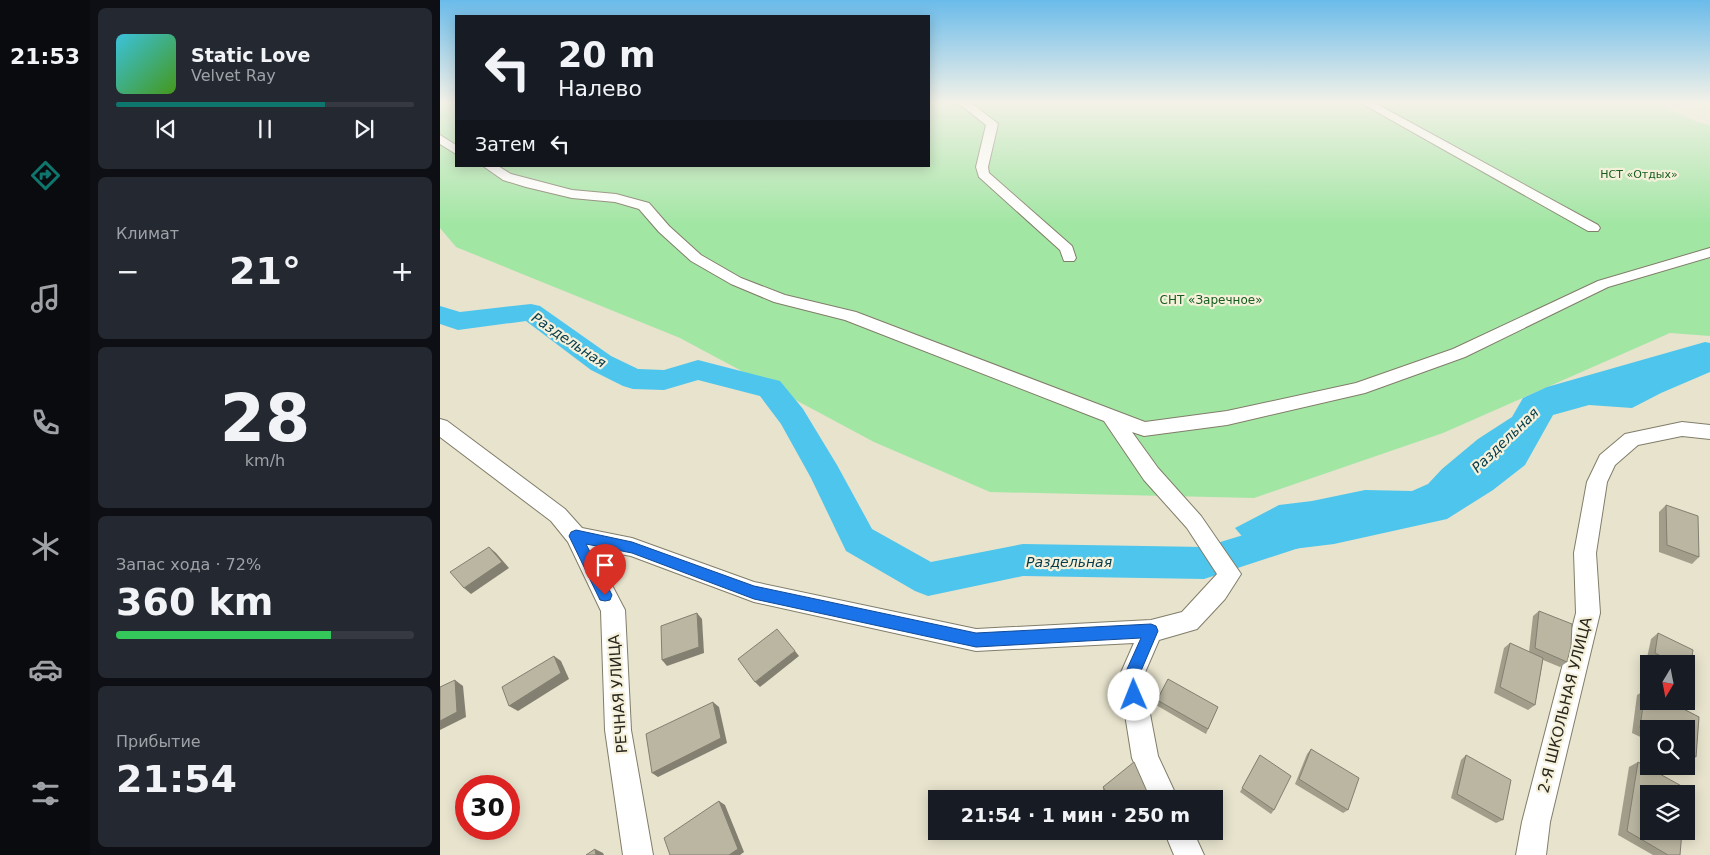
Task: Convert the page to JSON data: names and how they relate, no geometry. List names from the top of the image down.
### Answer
{
  "streets": {
    "street": ["РЕЧНАЯ УЛИЦА", "2-Я ШКОЛЬНАЯ УЛИЦА"]
  },
  "water": ["Раздельная"],
  "parks": ["НСТ «Отдых»", "СНТ «Заречное»"],
  "north": "bottom",
  "page": {
    "tabs": "21:53",
    "turn": ["20 m", "Налево"],
    "song": ["Static Love", "Velvet Ray"],
    "then": "Затем",
    "tile": [
      "Климат",
      ["28", "km/h"],
      ["Запас хода · 72%", "360 km"],
      ["Прибытие", "21:54"]
    ],
    "heat": ["−", "21°", "+"],
    "limit": "30",
    "trip": "21:54 · 1 мин · 250 m"
  }
}
